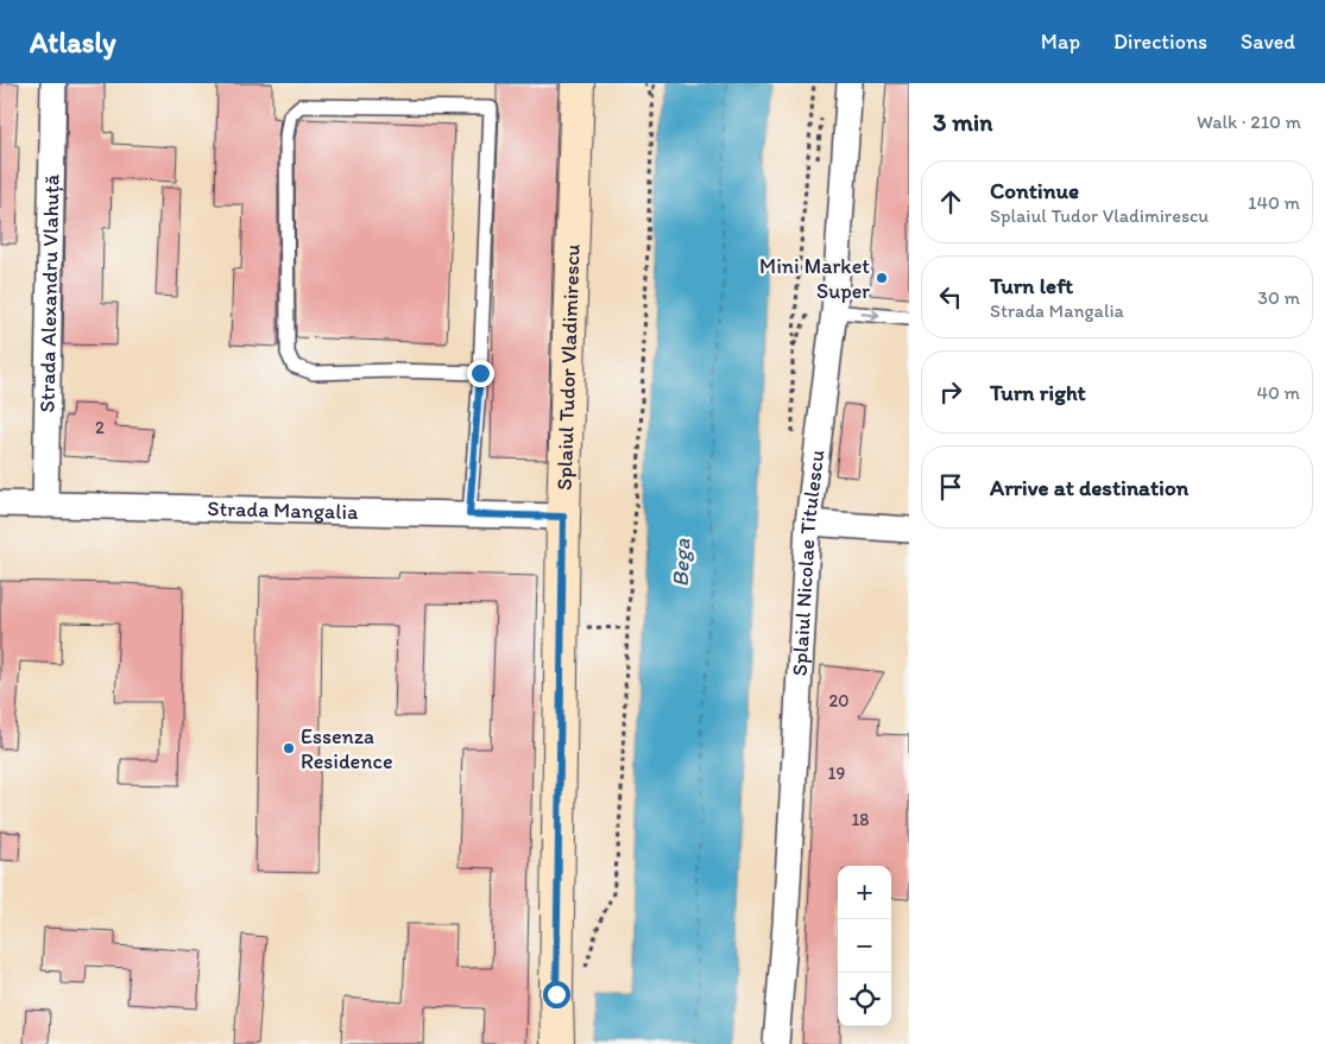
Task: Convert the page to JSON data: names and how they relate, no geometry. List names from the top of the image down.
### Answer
{
  "streets": {
    "street": [
      "Strada Alexandru Vlahuță",
      "Splaiul Tudor Vladimirescu",
      "Strada Mangalia",
      "Splaiul Nicolae Titulescu"
    ]
  },
  "crossings": [
    ["Strada Alexandru Vlahuță", "Strada Mangalia"],
    ["Splaiul Tudor Vladimirescu", "Strada Mangalia"]
  ],
  "water": ["Bega"],
  "places": ["Mini Market Super", "Essenza Residence"],
  "house_numbers": [
    "2",
    "20",
    "19",
    "18"
  ],
  "page": {
    "header": "Atlasly",
    "nav": ["Map", "Directions", "Saved"],
    "heading": ["3 min", "Walk · 210 m"],
    "list": [
      ["Continue", "Splaiul Tudor Vladimirescu", "140 m"],
      ["Turn left", "Strada Mangalia", "30 m"],
      ["Turn right", "40 m"],
      "Arrive at destination"
    ],
    "map_buttons": ["+", "−"]
  }
}
